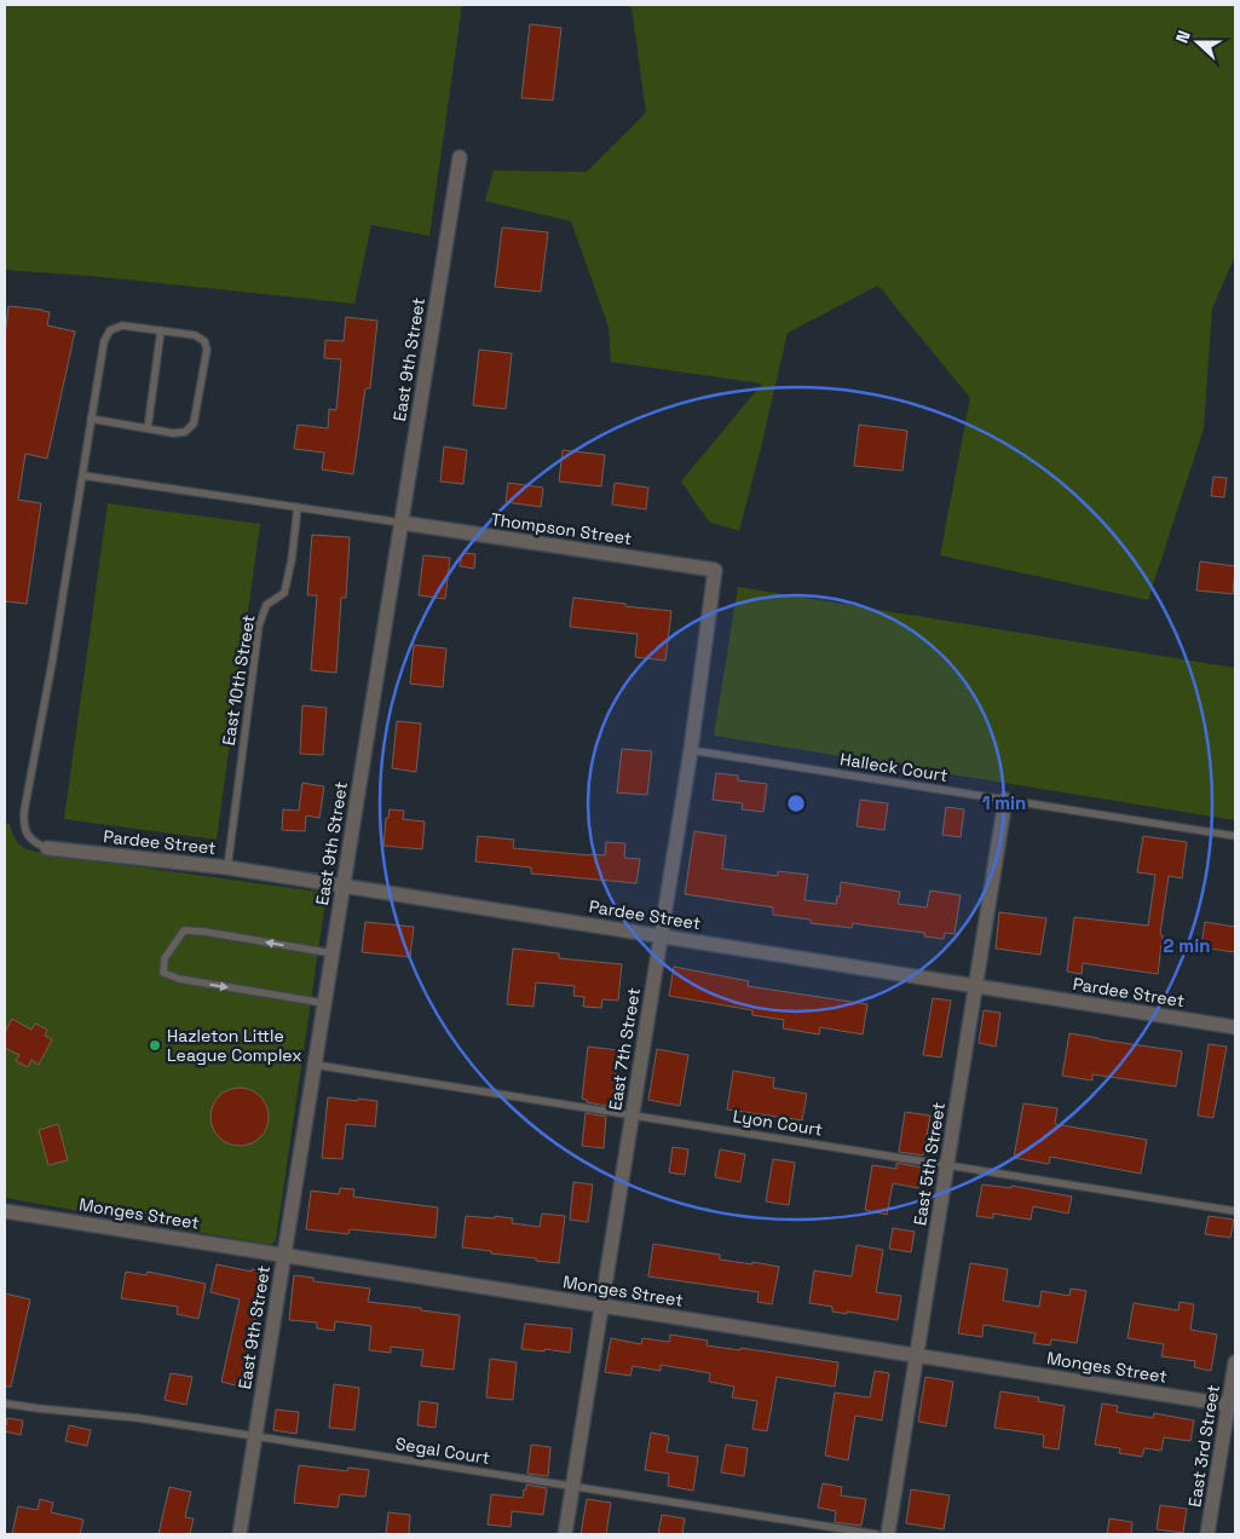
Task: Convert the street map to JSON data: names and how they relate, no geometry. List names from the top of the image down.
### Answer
{
  "streets": {
    "street": [
      "East 9th Street",
      "Thompson Street",
      "Pardee Street",
      "East 7th Street",
      "East 5th Street",
      "Monges Street",
      "East 3rd Street"
    ],
    "lane": [
      "East 10th Street",
      "Halleck Court",
      "Lyon Court",
      "Segal Court"
    ]
  },
  "crossings": [
    ["East 9th Street", "Thompson Street"],
    ["East 9th Street", "Pardee Street"],
    ["East 9th Street", "Lyon Court"],
    ["East 9th Street", "Monges Street"],
    ["East 9th Street", "Segal Court"],
    ["Thompson Street", "East 7th Street"],
    ["East 10th Street", "Pardee Street"],
    ["Halleck Court", "East 7th Street"],
    ["Halleck Court", "East 5th Street"],
    ["Pardee Street", "East 7th Street"],
    ["Pardee Street", "East 5th Street"],
    ["East 7th Street", "Lyon Court"],
    ["East 7th Street", "Monges Street"],
    ["East 7th Street", "Segal Court"],
    ["Lyon Court", "East 5th Street"],
    ["East 5th Street", "Monges Street"],
    ["Monges Street", "East 3rd Street"]
  ],
  "places": ["Hazleton Little League Complex"],
  "north": "left",
  "rings": ["1 min", "2 min"]
}
